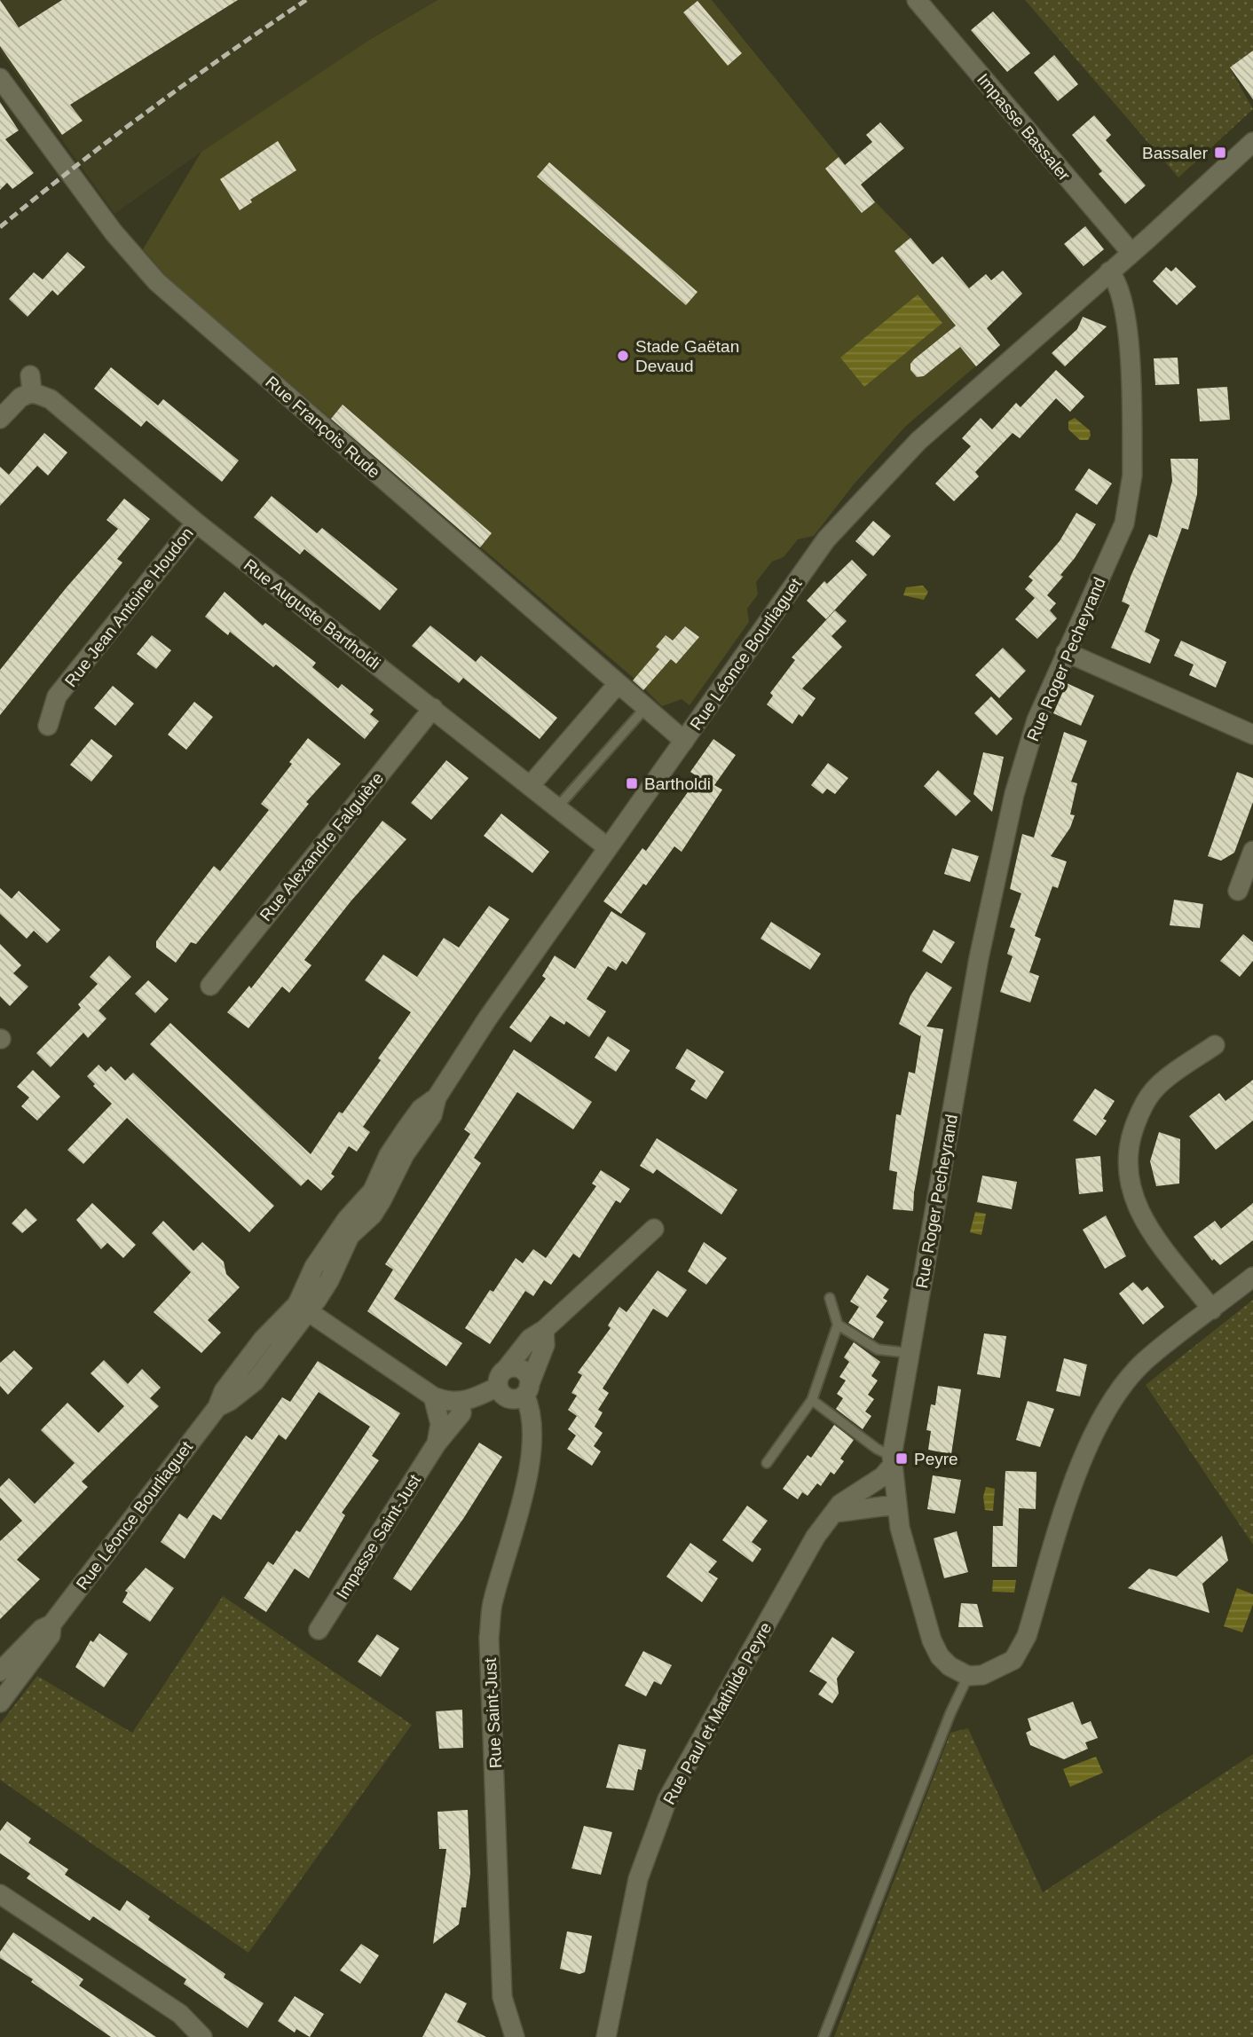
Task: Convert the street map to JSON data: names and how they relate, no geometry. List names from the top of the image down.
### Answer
{
  "streets": {
    "street": [
      "Impasse Bassaler",
      "Rue François Rude",
      "Rue Jean Antoine Houdon",
      "Rue Auguste Bartholdi",
      "Rue Léonce Bourliaguet",
      "Rue Roger Pecheyrand",
      "Rue Alexandre Falguière",
      "Impasse Saint-Just",
      "Rue Saint-Just",
      "Rue Paul et Mathilde Peyre"
    ]
  },
  "crossings": [
    ["Impasse Bassaler", "Rue Léonce Bourliaguet"],
    ["Rue François Rude", "Rue Léonce Bourliaguet"],
    ["Rue Jean Antoine Houdon", "Rue Auguste Bartholdi"],
    ["Rue Auguste Bartholdi", "Rue Léonce Bourliaguet"],
    ["Rue Auguste Bartholdi", "Rue Alexandre Falguière"],
    ["Rue Léonce Bourliaguet", "Rue Roger Pecheyrand"],
    ["Rue Roger Pecheyrand", "Rue Paul et Mathilde Peyre"]
  ],
  "places": {
    "transit": ["Bassaler", "Bartholdi", "Peyre"],
    "other": ["Stade Gaëtan Devaud"]
  }
}
